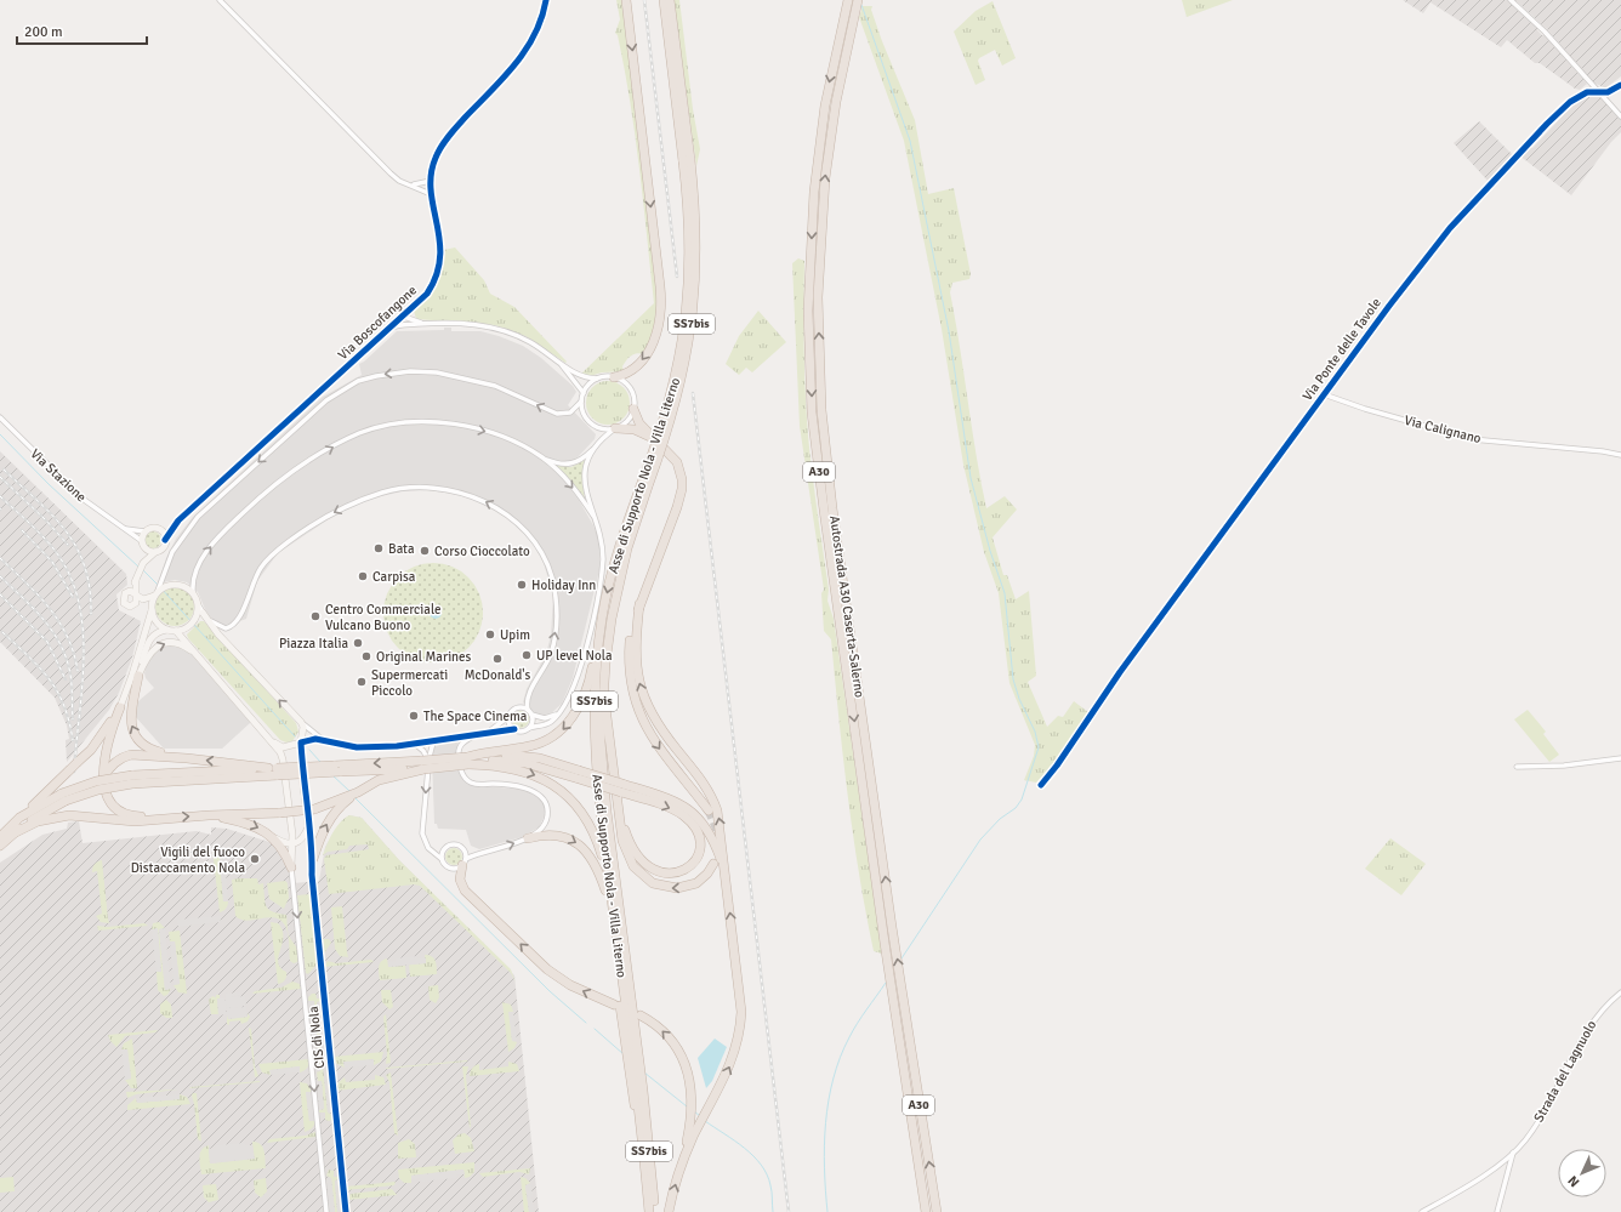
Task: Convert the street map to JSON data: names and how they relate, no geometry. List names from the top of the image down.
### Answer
{
  "streets": {
    "highway": [
      "SS7bis",
      "A30",
      "Asse di Supporto Nola - Villa Literno",
      "Autostrada A30 Caserta-Salerno"
    ],
    "street": [
      "Via Boscofangone",
      "Via Ponte delle Tavole",
      "Via Calignano",
      "Via Stazione",
      "CIS di Nola",
      "Strada del Lagnuolo"
    ]
  },
  "crossings": [
    ["Via Boscofangone", "Via Stazione"],
    ["Via Ponte delle Tavole", "Via Calignano"]
  ],
  "places": [
    "Bata",
    "Corso Cioccolato",
    "Carpisa",
    "Holiday Inn",
    "Centro Commerciale Vulcano Buono",
    "Upim",
    "Piazza Italia",
    "UP level Nola",
    "Original Marines",
    "McDonald's",
    "Supermercati Piccolo",
    "The Space Cinema",
    "Vigili del fuoco Distaccamento Nola"
  ],
  "scale_bar": "200 m",
  "north": "bottom left"
}
